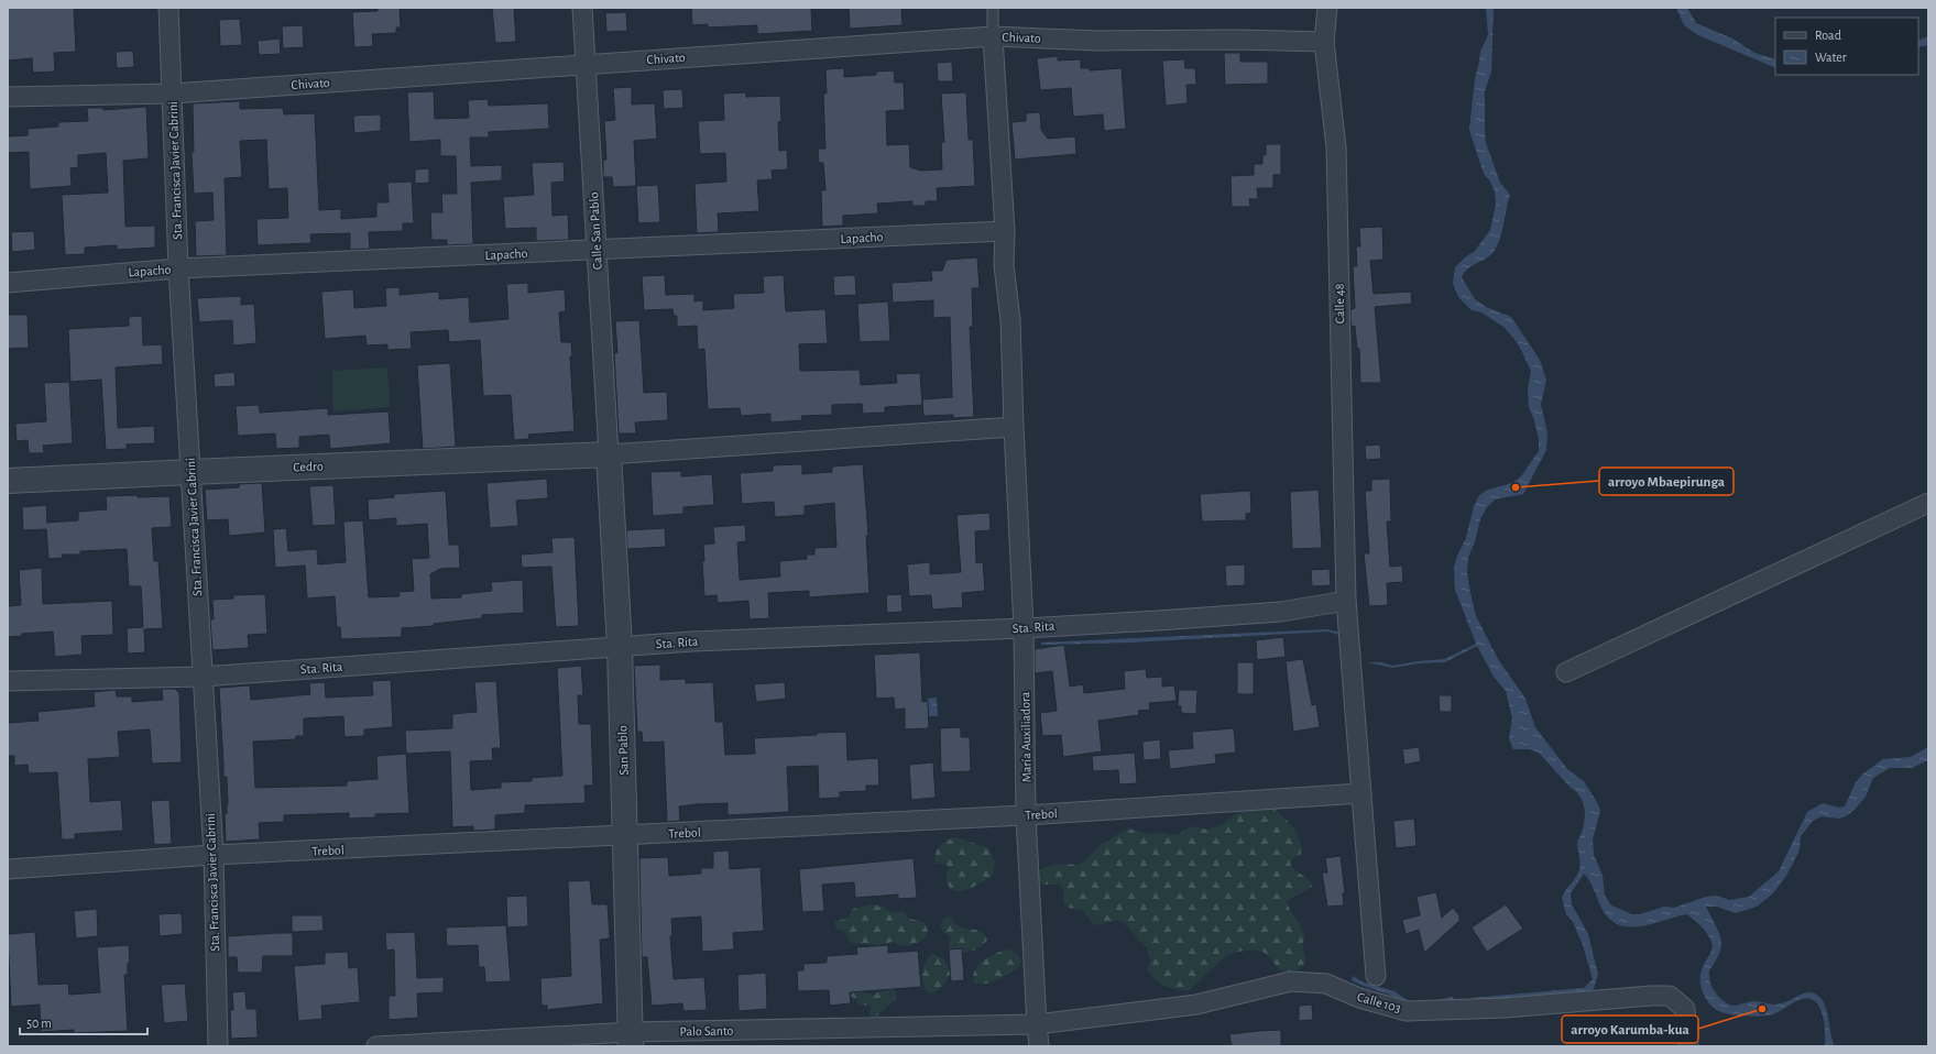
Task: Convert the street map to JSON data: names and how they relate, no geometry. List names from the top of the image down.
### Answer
{
  "streets": {
    "street": [
      "Chivato",
      "Sta. Francisca Javier Cabrini",
      "Calle San Pablo",
      "Lapacho",
      "Calle 48",
      "Cedro",
      "Sta. Rita",
      "María Auxiliadora",
      "San Pablo",
      "Trebol",
      "Calle 103",
      "Palo Santo"
    ]
  },
  "crossings": [
    ["Chivato", "Sta. Francisca Javier Cabrini"],
    ["Chivato", "Calle San Pablo"],
    ["Chivato", "Calle 48"],
    ["Chivato", "María Auxiliadora"],
    ["Sta. Francisca Javier Cabrini", "Lapacho"],
    ["Sta. Francisca Javier Cabrini", "Cedro"],
    ["Sta. Francisca Javier Cabrini", "Sta. Rita"],
    ["Sta. Francisca Javier Cabrini", "Trebol"],
    ["Calle San Pablo", "Lapacho"],
    ["Calle San Pablo", "Cedro"],
    ["Calle San Pablo", "San Pablo"],
    ["Lapacho", "María Auxiliadora"],
    ["Calle 48", "Sta. Rita"],
    ["Calle 48", "Trebol"],
    ["Cedro", "San Pablo"],
    ["Sta. Rita", "María Auxiliadora"],
    ["Sta. Rita", "San Pablo"],
    ["María Auxiliadora", "Trebol"],
    ["María Auxiliadora", "Calle 103"],
    ["María Auxiliadora", "Palo Santo"],
    ["San Pablo", "Trebol"],
    ["San Pablo", "Palo Santo"],
    ["Calle 103", "Palo Santo"]
  ],
  "places": ["arroyo Mbaepirunga", "arroyo Karumba-kua"],
  "legend": ["Road", "Water"],
  "scale_bar": "50 m"
}
